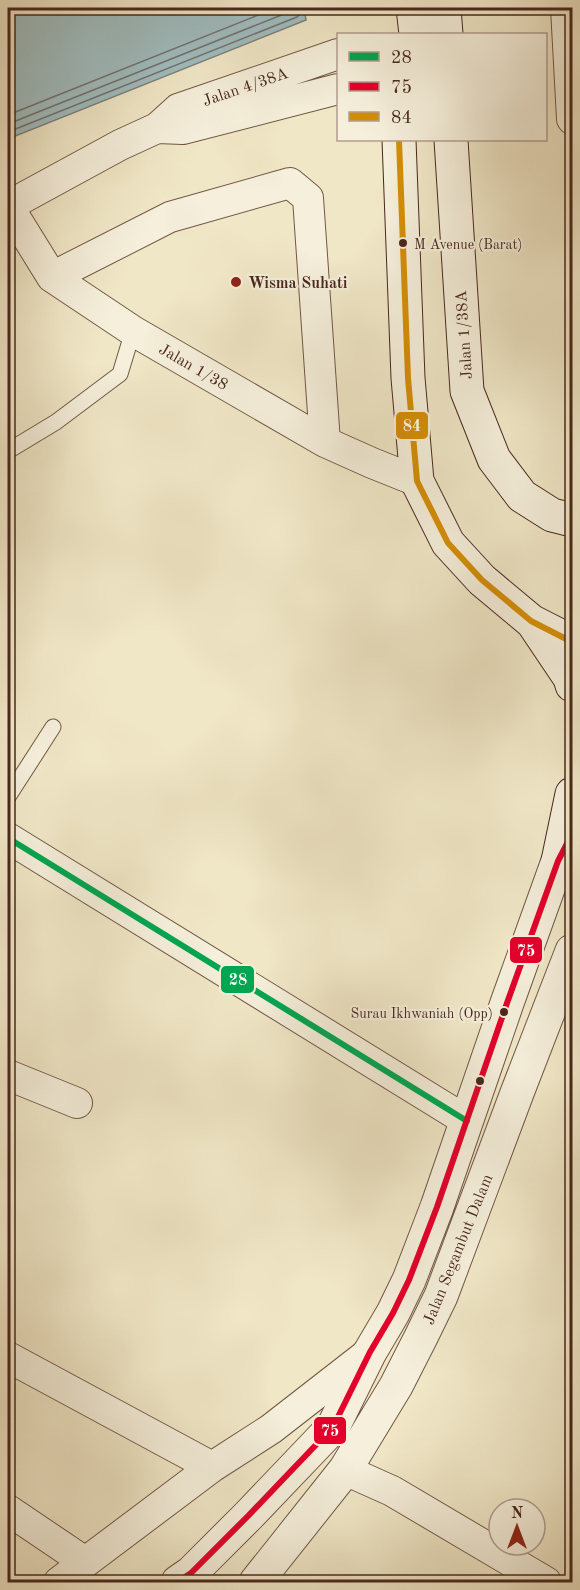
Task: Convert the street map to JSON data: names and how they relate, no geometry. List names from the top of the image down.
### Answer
{
  "streets": {
    "street": [
      "Jalan 4/38A",
      "Jalan 1/38A",
      "Jalan 1/38",
      "Jalan Segambut Dalam"
    ]
  },
  "crossings": [
    ["Jalan 4/38A", "Jalan 1/38"]
  ],
  "places": ["M Avenue (Barat)", "Wisma Suhati", "Surau Ikhwaniah (Opp)"],
  "lines": ["transit line 84", "transit line 75", "transit line 28"],
  "legend": ["28", "75", "84"],
  "north": "top"
}
